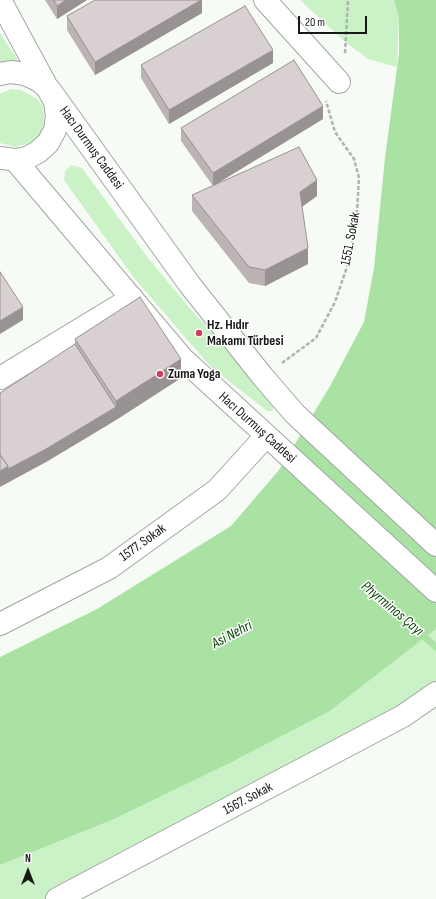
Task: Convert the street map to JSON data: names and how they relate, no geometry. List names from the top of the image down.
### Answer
{
  "streets": {
    "main road": ["Hacı Durmuş Caddesi", "1577. Sokak", "1567. Sokak"],
    "path": ["1551. Sokak"]
  },
  "crossings": [
    ["Hacı Durmuş Caddesi", "1551. Sokak"],
    ["Hacı Durmuş Caddesi", "1577. Sokak"]
  ],
  "water": ["Phyrminos Çayı", "Asi Nehri"],
  "places": ["Hz. Hıdır Makamı Türbesi", "Zuma Yoga"],
  "scale_bar": "20 m",
  "north": "top"
}
